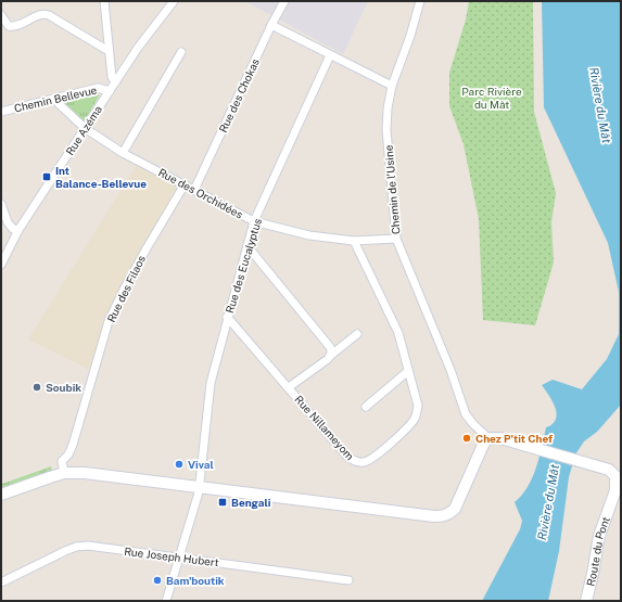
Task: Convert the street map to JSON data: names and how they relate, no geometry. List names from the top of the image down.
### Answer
{
  "streets": {
    "main road": ["Route du Pont"],
    "street": [
      "Rue des Chokas",
      "Chemin Bellevue",
      "Rue Azéma",
      "Chemin de l'Usine",
      "Rue des Orchidées",
      "Rue des Eucalyptus",
      "Rue des Filaos",
      "Rue Nillameyom",
      "Rue Joseph Hubert"
    ]
  },
  "crossings": [
    ["Rue des Chokas", "Rue des Orchidées"],
    ["Chemin Bellevue", "Rue Azéma"],
    ["Chemin Bellevue", "Rue des Orchidées"],
    ["Rue Azéma", "Rue des Orchidées"],
    ["Chemin de l'Usine", "Rue des Orchidées"],
    ["Rue des Orchidées", "Rue des Eucalyptus"],
    ["Rue des Orchidées", "Rue des Filaos"],
    ["Rue des Orchidées", "Rue Nillameyom"],
    ["Rue des Eucalyptus", "Rue Nillameyom"],
    ["Rue des Eucalyptus", "Rue Joseph Hubert"]
  ],
  "water": ["Rivière du Mât"],
  "parks": ["Parc Rivière du Mât"],
  "places": {
    "transit": ["Int Balance-Bellevue", "Bengali"],
    "other": [
      "Soubik",
      "Chez P'tit Chef",
      "Vival",
      "Bam'boutik"
    ]
  }
}
